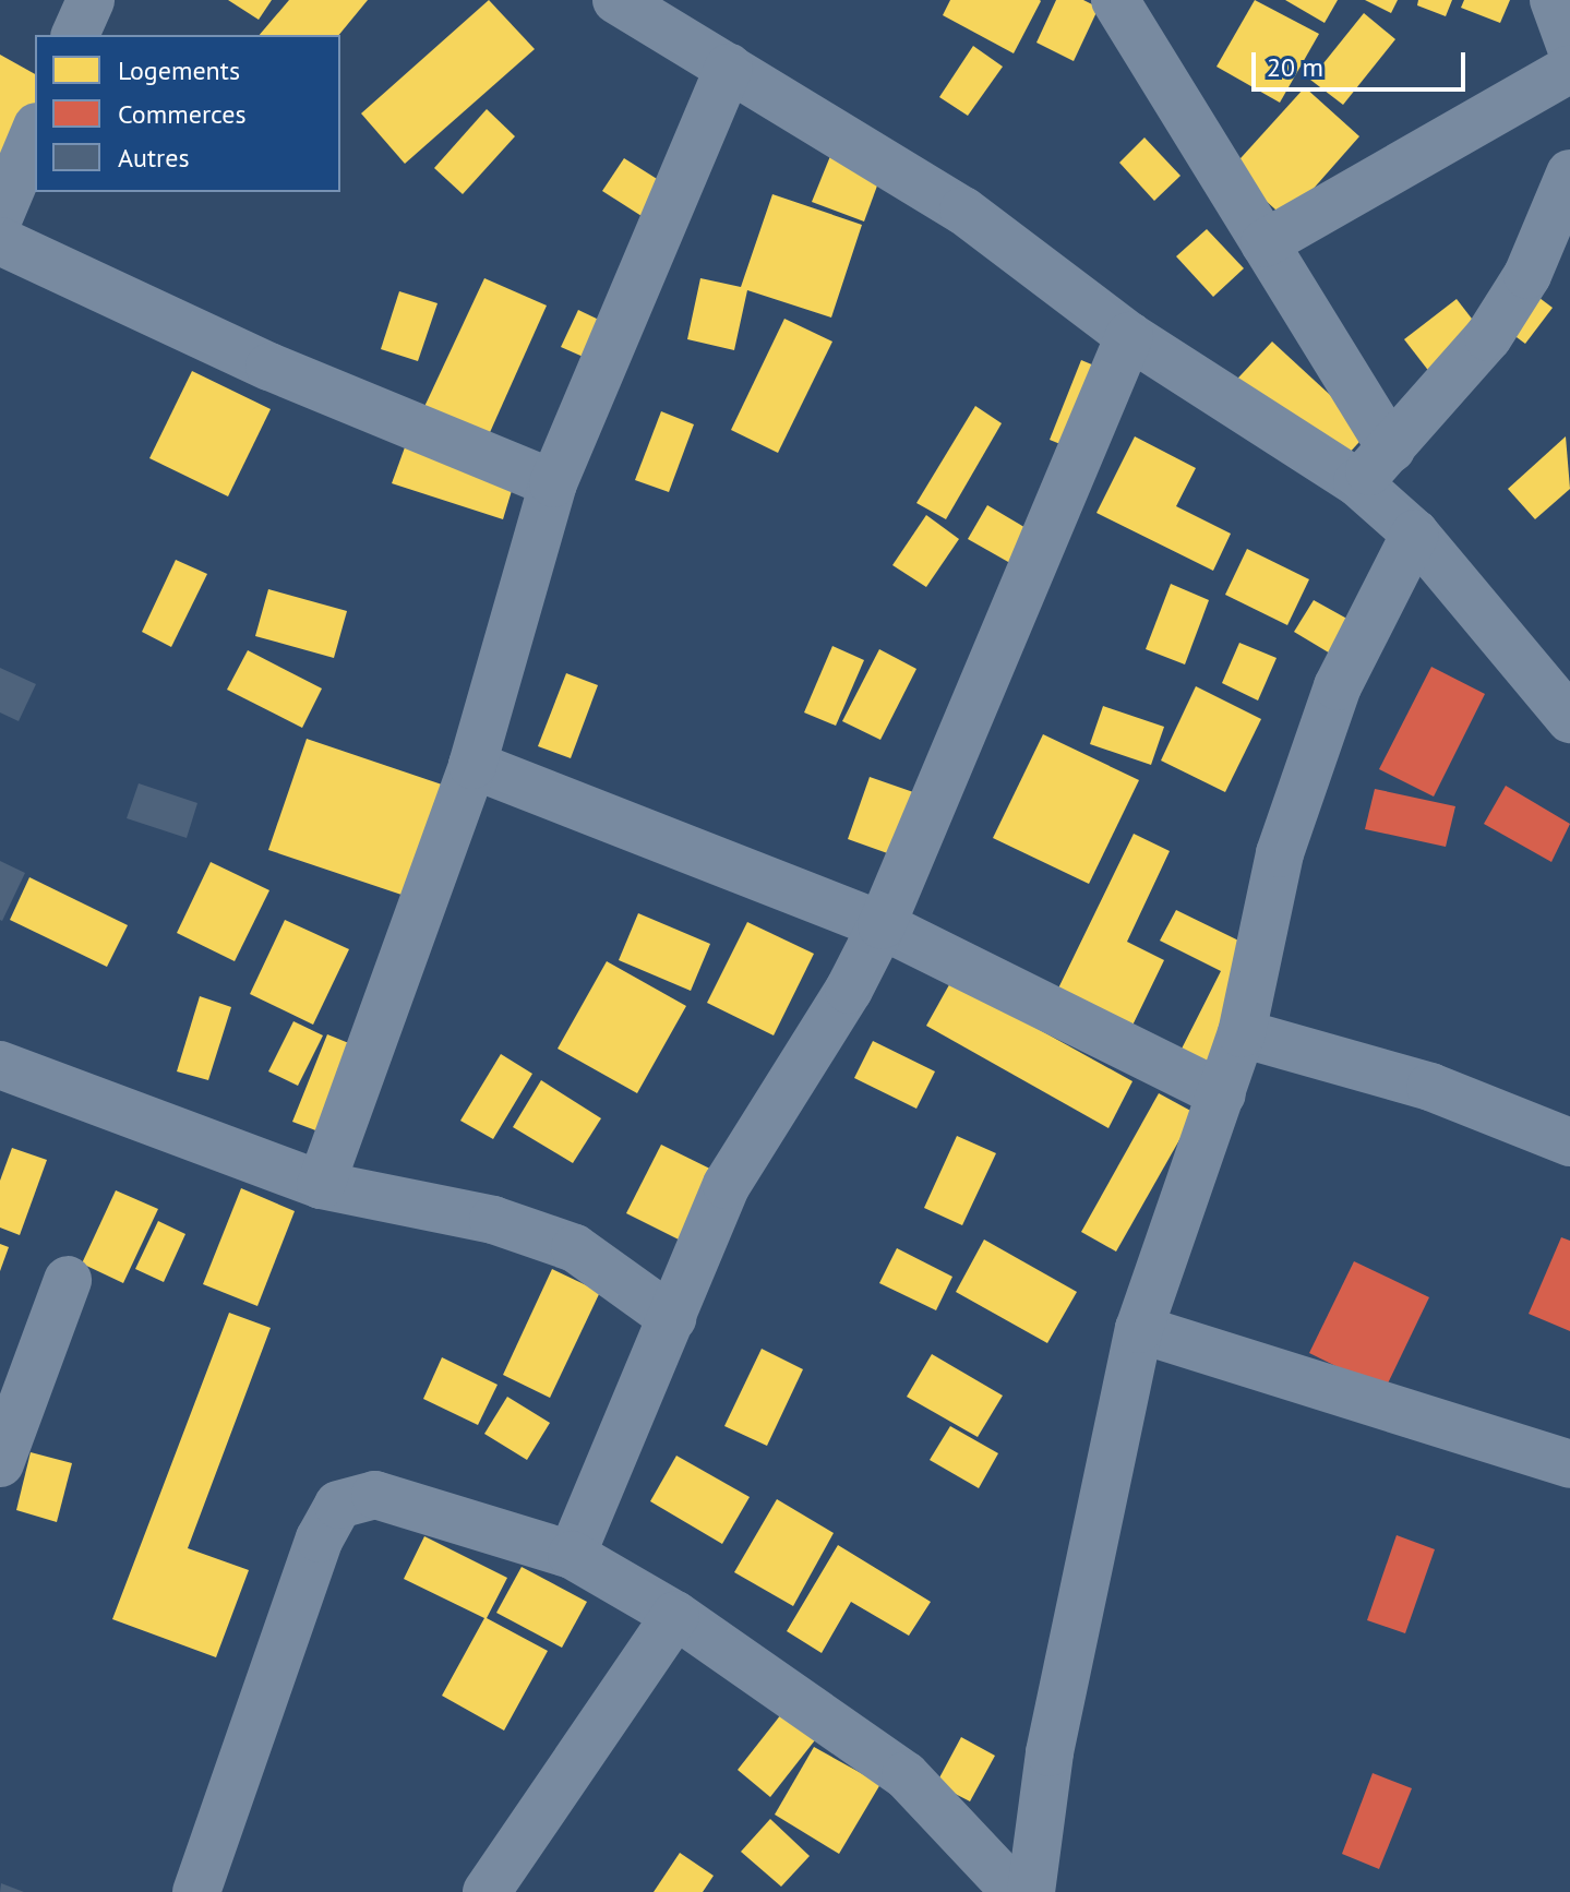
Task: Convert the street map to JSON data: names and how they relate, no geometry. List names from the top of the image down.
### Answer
{
  "legend": ["Logements", "Commerces", "Autres"],
  "scale_bar": "20 m"
}
